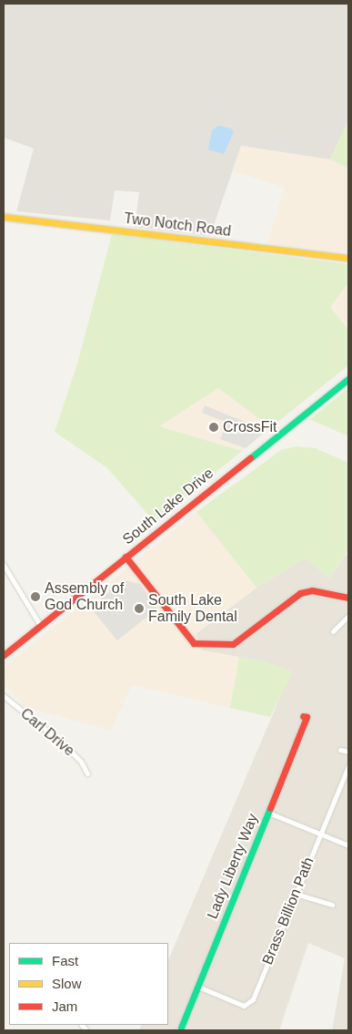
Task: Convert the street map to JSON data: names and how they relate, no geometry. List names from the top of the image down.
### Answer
{
  "streets": {
    "street": [
      "Two Notch Road",
      "South Lake Drive",
      "Carl Drive",
      "Lady Liberty Way",
      "Brass Billion Path"
    ]
  },
  "crossings": [
    ["Lady Liberty Way", "Brass Billion Path"]
  ],
  "places": ["CrossFit", "Assembly of God Church", "South Lake Family Dental"],
  "legend": ["Fast", "Slow", "Jam"]
}
